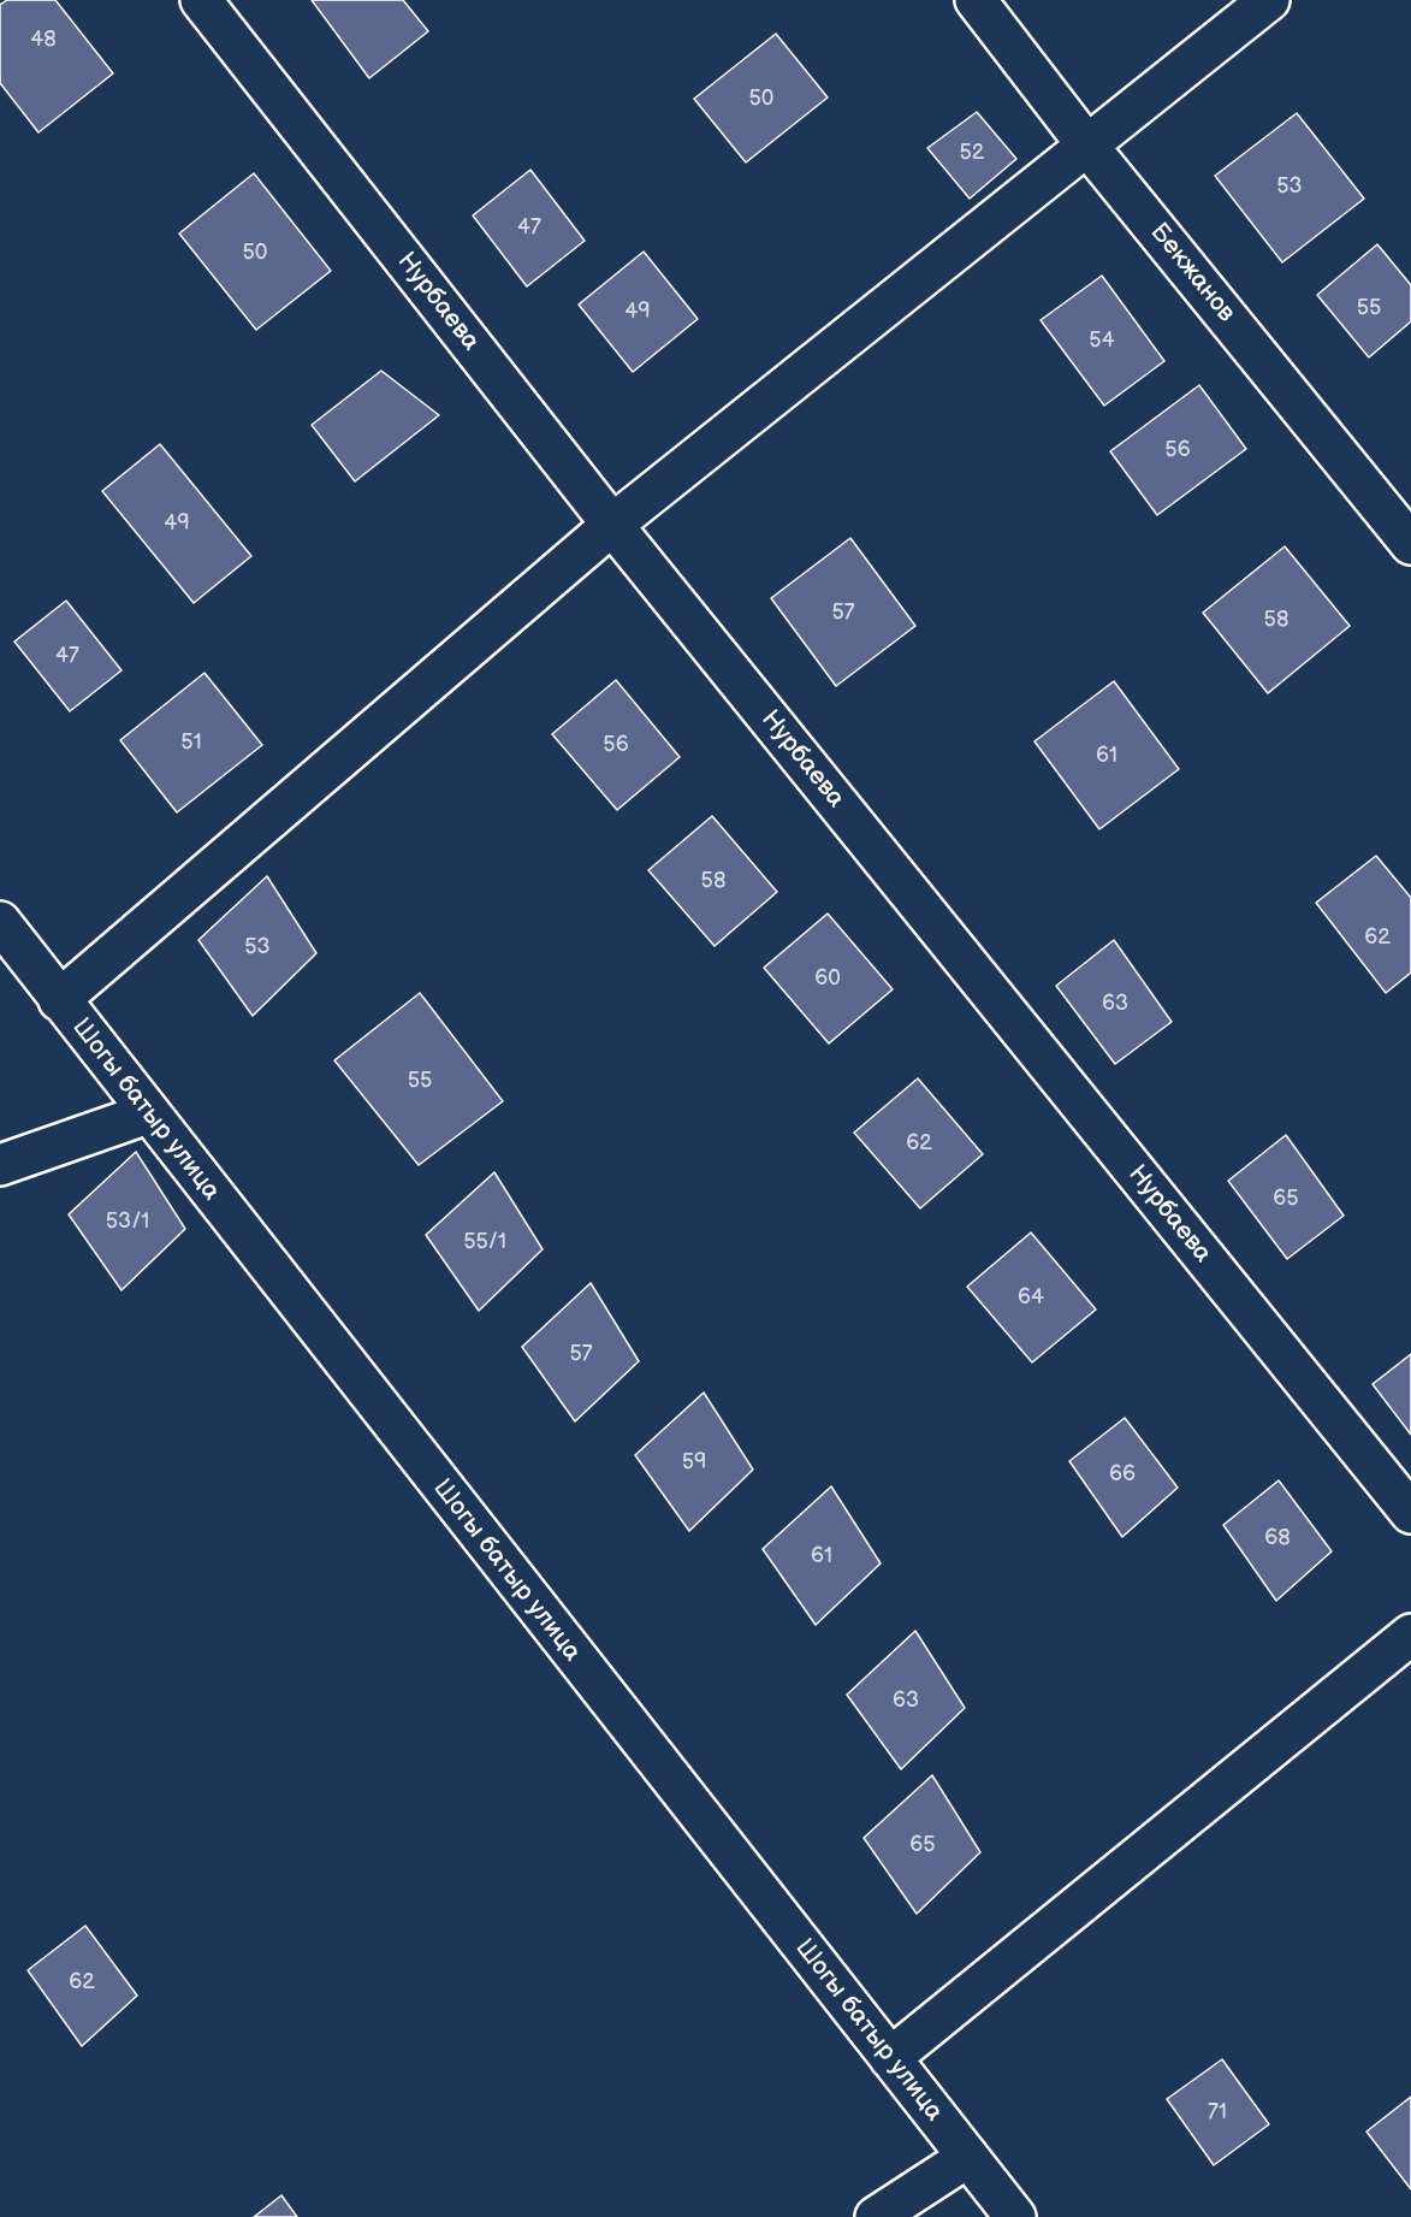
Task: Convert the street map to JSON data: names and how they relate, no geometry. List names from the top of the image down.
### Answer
{
  "streets": {
    "street": ["Бекжанов", "Нурбаева", "Шогы батыр улица"]
  },
  "house_numbers": [
    "48",
    "50",
    "52",
    "53",
    "47",
    "50",
    "55",
    "49",
    "54",
    "56",
    "49",
    "57",
    "58",
    "47",
    "51",
    "56",
    "61",
    "58",
    "62",
    "53",
    "60",
    "63",
    "55",
    "62",
    "65",
    "53/1",
    "55/1",
    "64",
    "57",
    "59",
    "66",
    "68",
    "61",
    "63",
    "65",
    "62",
    "71"
  ]
}
